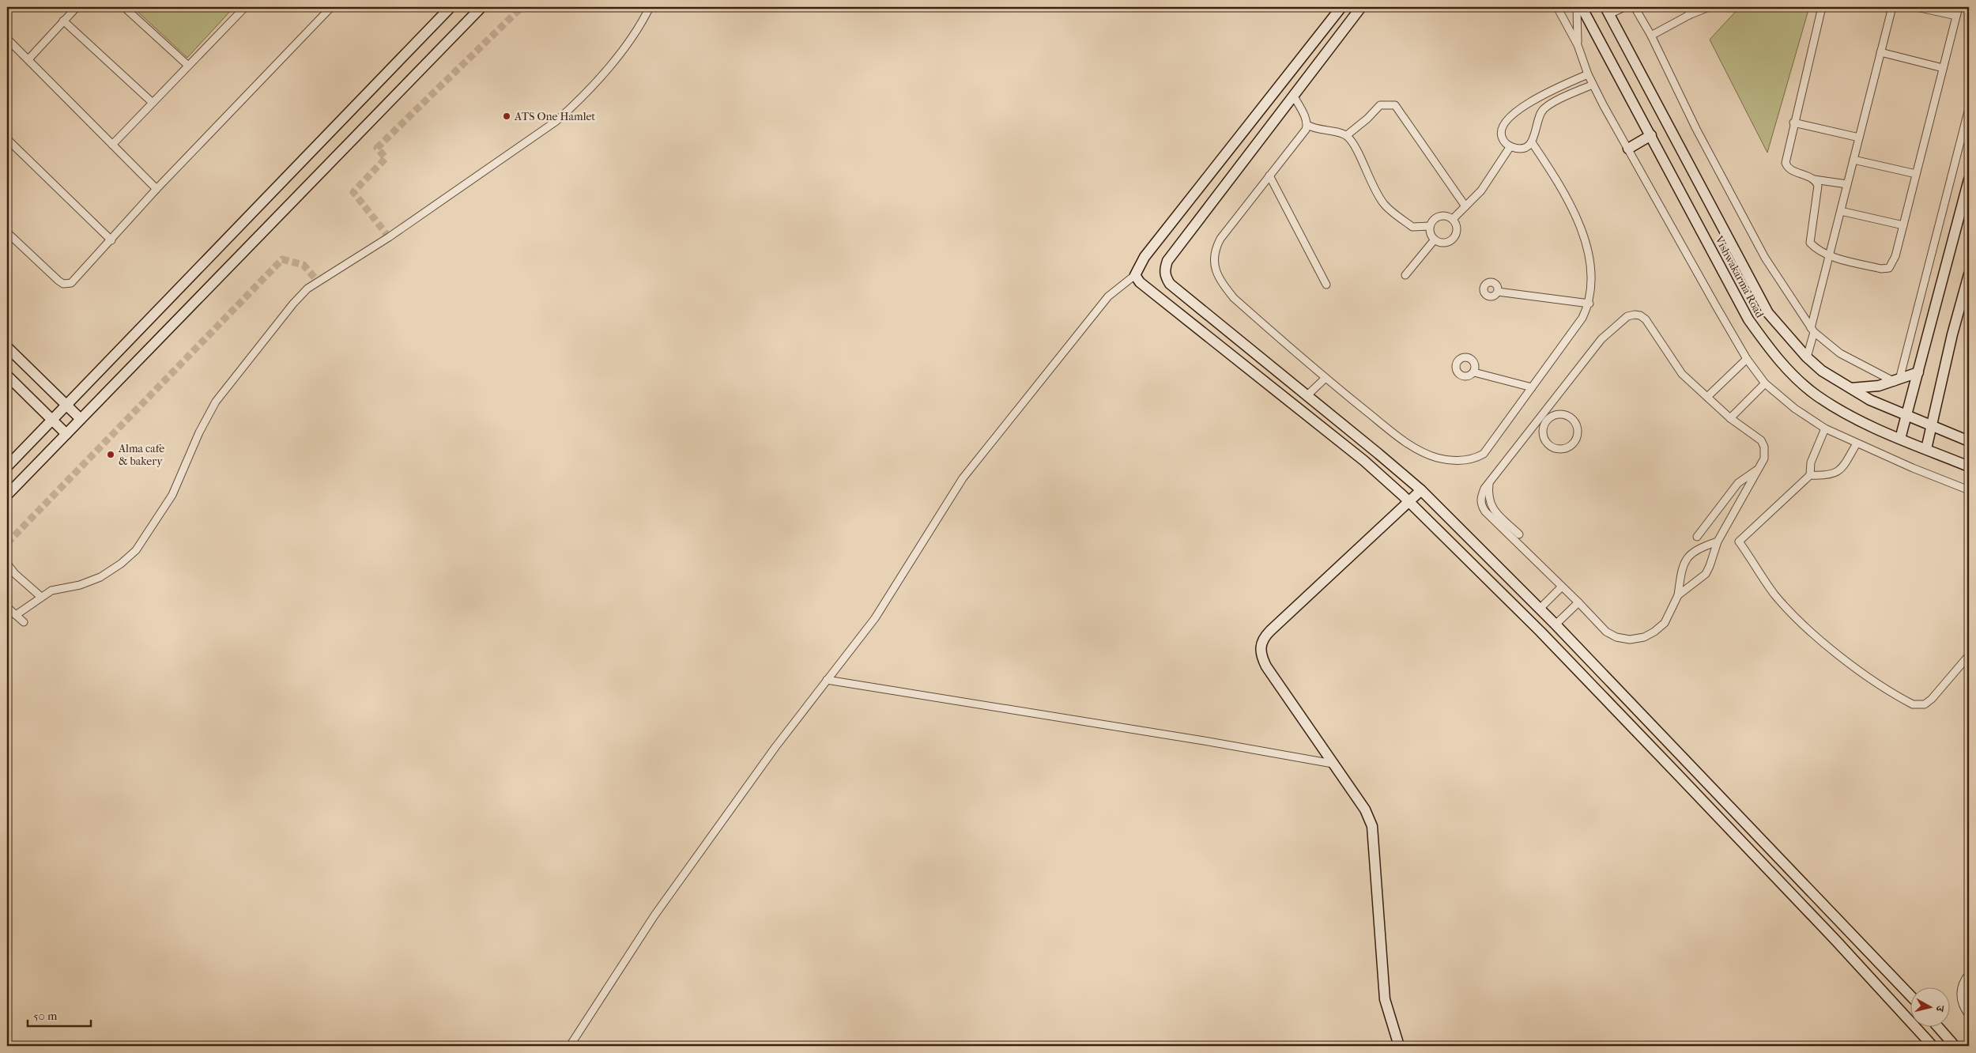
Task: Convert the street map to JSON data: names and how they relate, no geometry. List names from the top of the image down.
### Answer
{
  "streets": {
    "street": ["Vishwakarma Road"]
  },
  "places": ["ATS One Hamlet", "Alma cafe & bakery"],
  "scale_bar": "50 m",
  "north": "right"
}
